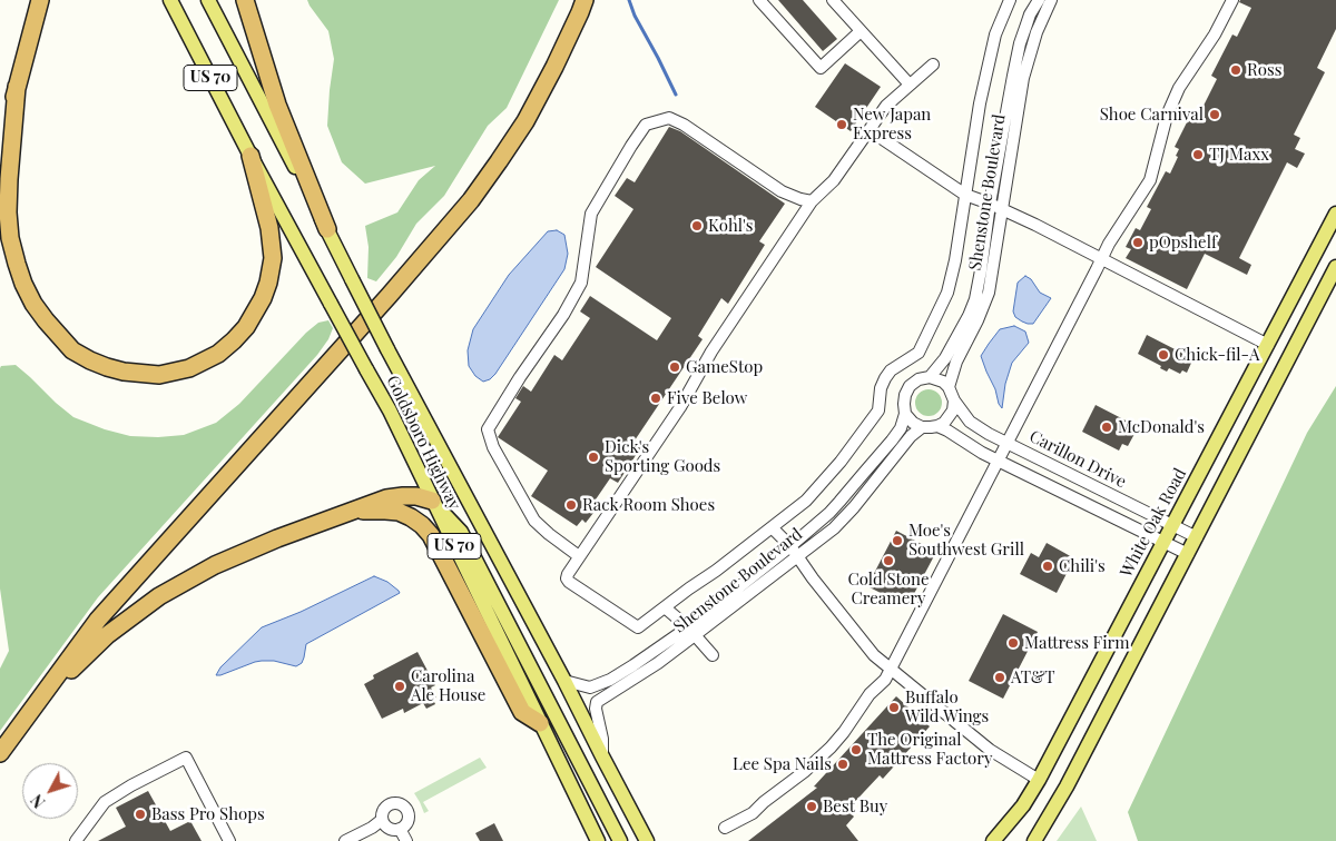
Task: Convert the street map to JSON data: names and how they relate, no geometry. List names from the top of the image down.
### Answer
{
  "streets": {
    "main road": ["US 70", "Goldsboro Highway", "White Oak Road"],
    "street": ["Shenstone Boulevard", "Carillon Drive"]
  },
  "crossings": [
    ["US 70", "Goldsboro Highway"],
    ["Shenstone Boulevard", "Goldsboro Highway"],
    ["Shenstone Boulevard", "Carillon Drive"],
    ["Carillon Drive", "White Oak Road"]
  ],
  "places": [
    "Ross",
    "Shoe Carnival",
    "New Japan Express",
    "TJ Maxx",
    "Kohl's",
    "pOpshelf",
    "Chick-fil-A",
    "GameStop",
    "Five Below",
    "McDonald's",
    "Dick's Sporting Goods",
    "Rack Room Shoes",
    "Moe's Southwest Grill",
    "Cold Stone Creamery",
    "Chili's",
    "Mattress Firm",
    "AT&T",
    "Carolina Ale House",
    "Buffalo Wild Wings",
    "The Original Mattress Factory",
    "Lee Spa Nails",
    "Best Buy",
    "Bass Pro Shops"
  ],
  "north": "bottom left"
}
